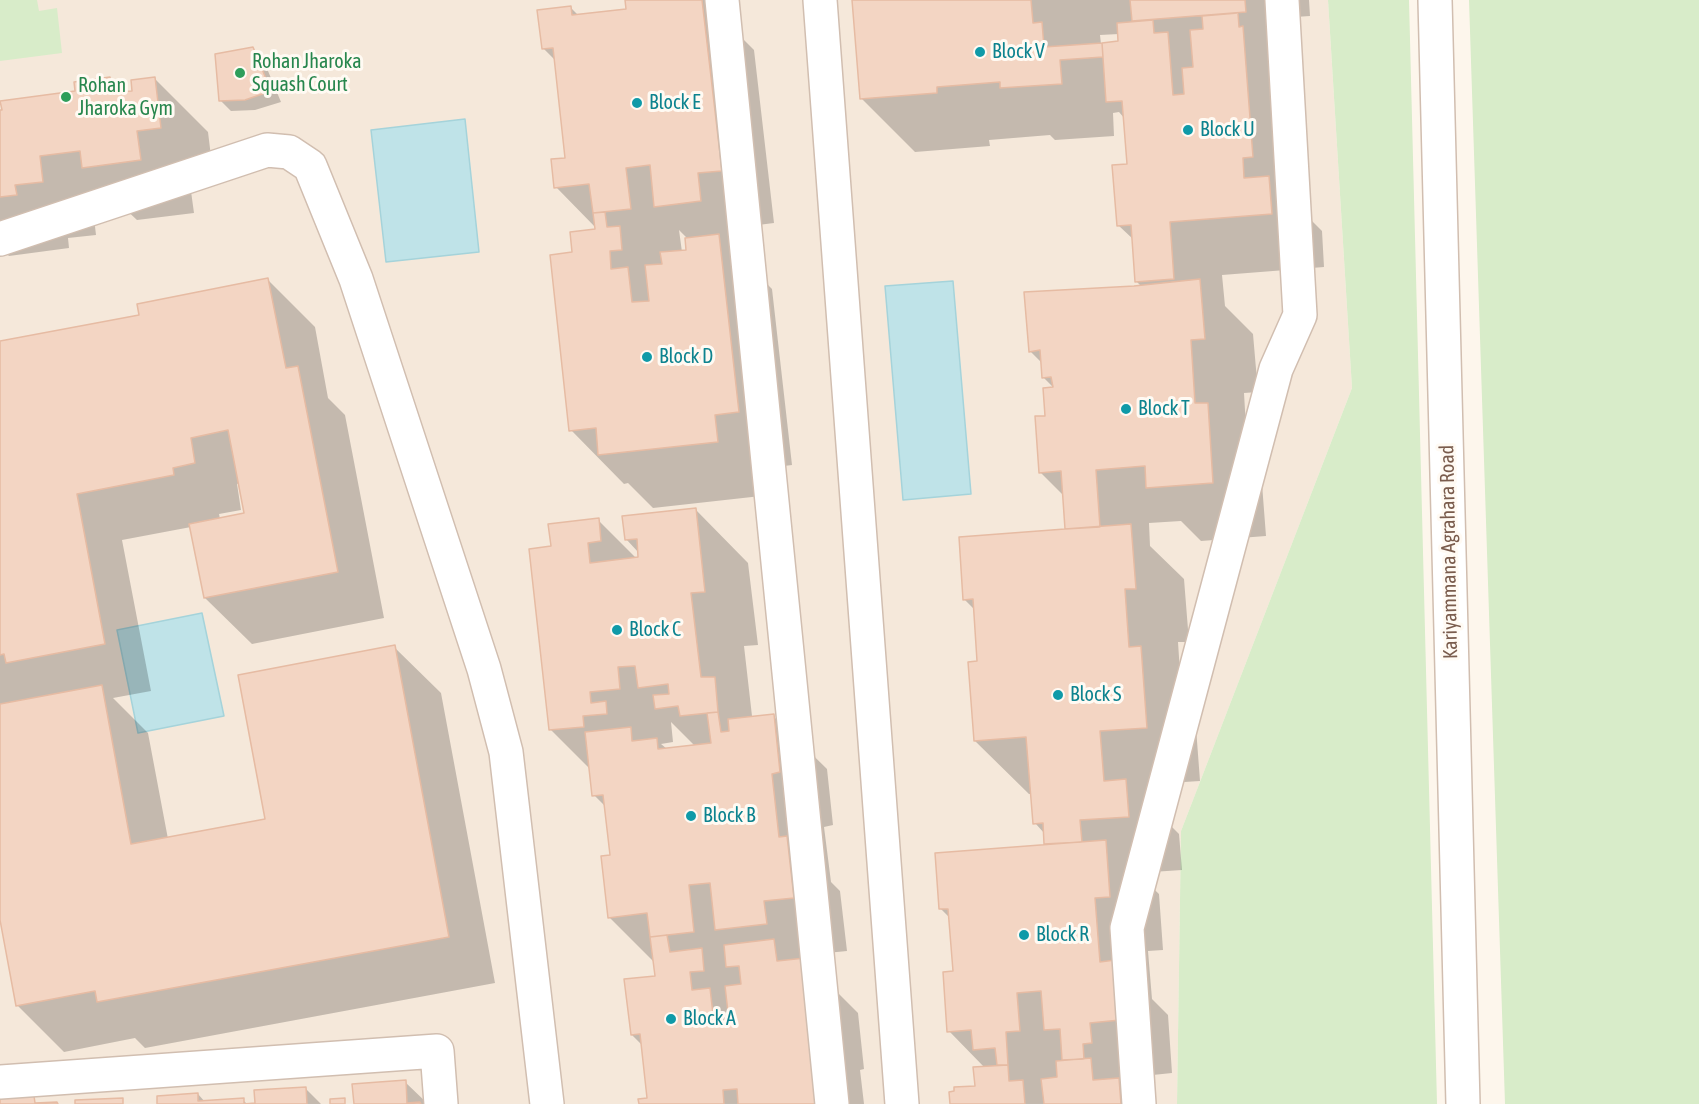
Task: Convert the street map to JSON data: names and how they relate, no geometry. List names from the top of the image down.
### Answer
{
  "streets": {
    "street": ["Kariyammana Agrahara Road"]
  },
  "places": [
    "Block V",
    "Rohan Jharoka Squash Court",
    "Rohan Jharoka Gym",
    "Block E",
    "Block U",
    "Block D",
    "Block T",
    "Block C",
    "Block S",
    "Block B",
    "Block R",
    "Block A"
  ]
}
